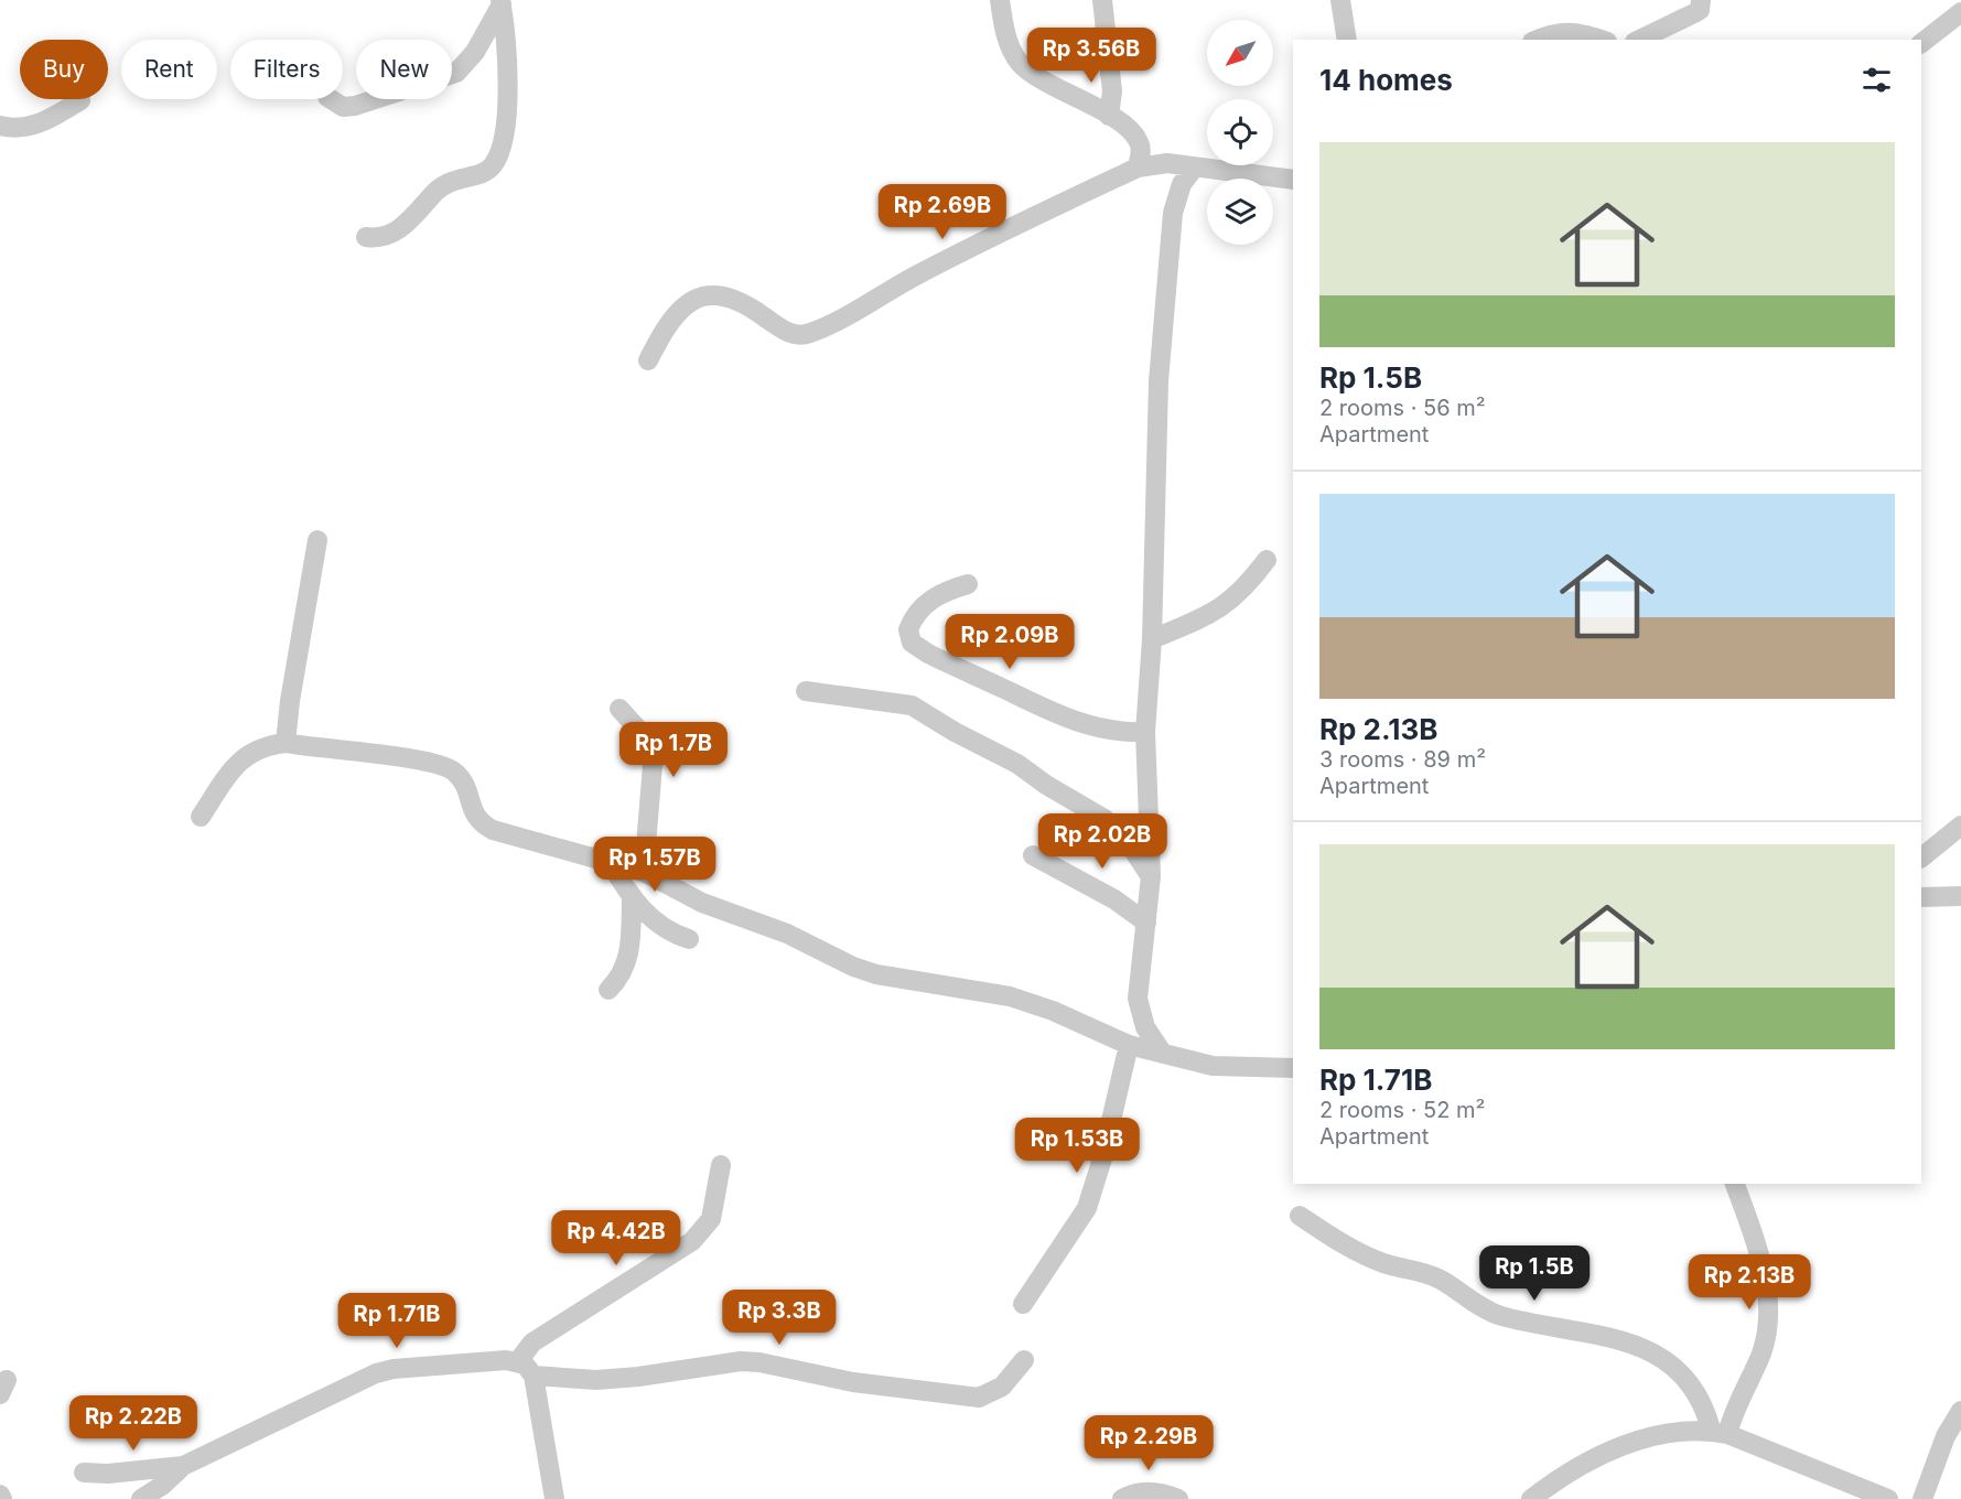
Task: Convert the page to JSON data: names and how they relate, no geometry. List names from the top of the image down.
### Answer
{
  "north": "bottom left",
  "page": {
    "price": [
      "Rp 3.56B",
      "Rp 2.69B",
      "Rp 2.09B",
      "Rp 1.7B",
      "Rp 2.02B",
      "Rp 1.57B",
      "Rp 1.53B",
      "Rp 4.42B",
      "Rp 1.5B",
      "Rp 2.13B",
      "Rp 3.3B",
      "Rp 1.71B",
      "Rp 2.22B",
      "Rp 2.29B"
    ],
    "chip": [
      "Buy",
      "Rent",
      "Filters",
      "New"
    ],
    "heading": "14 homes",
    "list": [
      {
        "name": "Rp 1.5B",
        "note": "2 rooms · 56 m² · Apartment"
      },
      {
        "name": "Rp 2.13B",
        "note": "3 rooms · 89 m² · Apartment"
      },
      {
        "name": "Rp 1.71B",
        "note": "2 rooms · 52 m² · Apartment"
      }
    ]
  }
}
